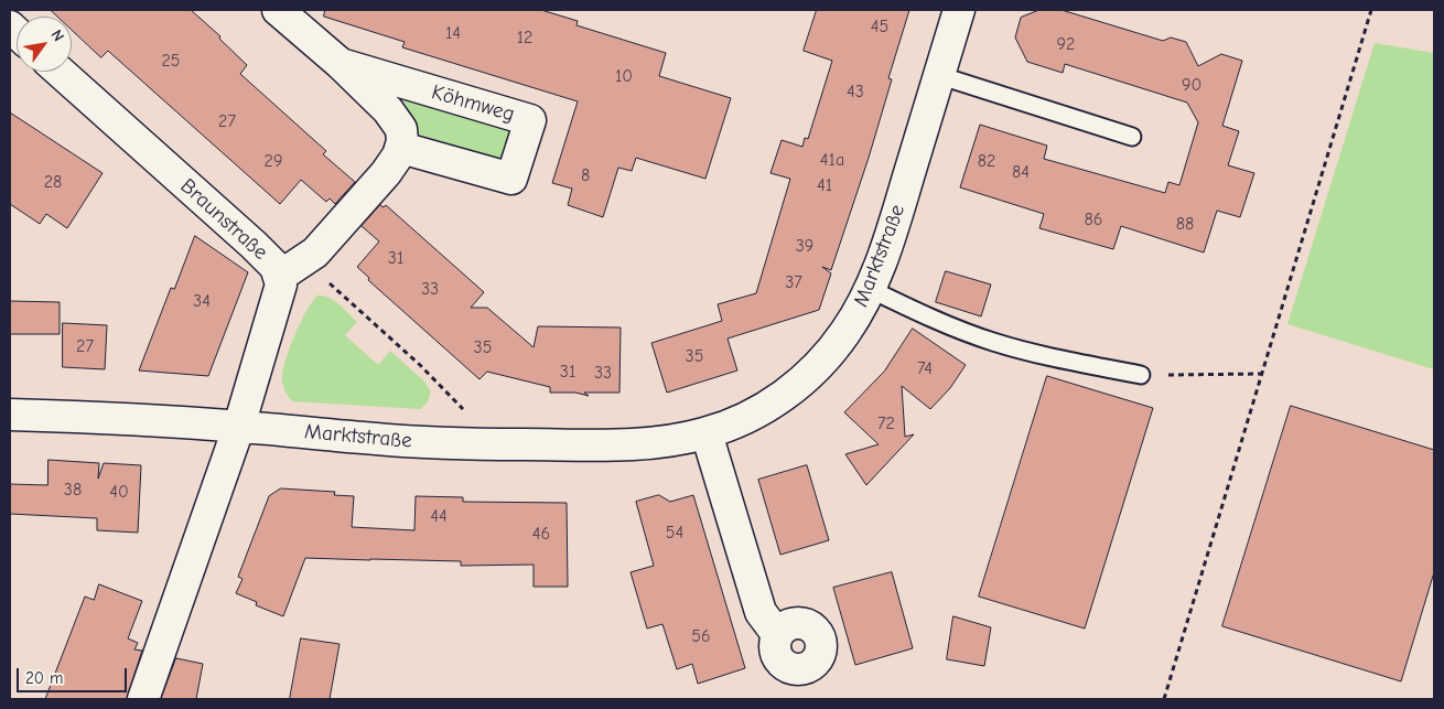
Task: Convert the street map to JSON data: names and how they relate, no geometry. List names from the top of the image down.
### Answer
{
  "streets": {
    "street": ["Köhmweg", "Braunstraße", "Marktstraße"]
  },
  "crossings": [
    ["Braunstraße", "Marktstraße"]
  ],
  "house_numbers": [
    "45",
    "14",
    "12",
    "92",
    "25",
    "10",
    "90",
    "43",
    "27",
    "41a",
    "29",
    "82",
    "84",
    "8",
    "28",
    "41",
    "86",
    "88",
    "39",
    "31",
    "37",
    "33",
    "34",
    "27",
    "35",
    "35",
    "74",
    "31",
    "33",
    "72",
    "38",
    "40",
    "44",
    "54",
    "46",
    "56"
  ],
  "scale_bar": "20 m",
  "north": "top right"
}
